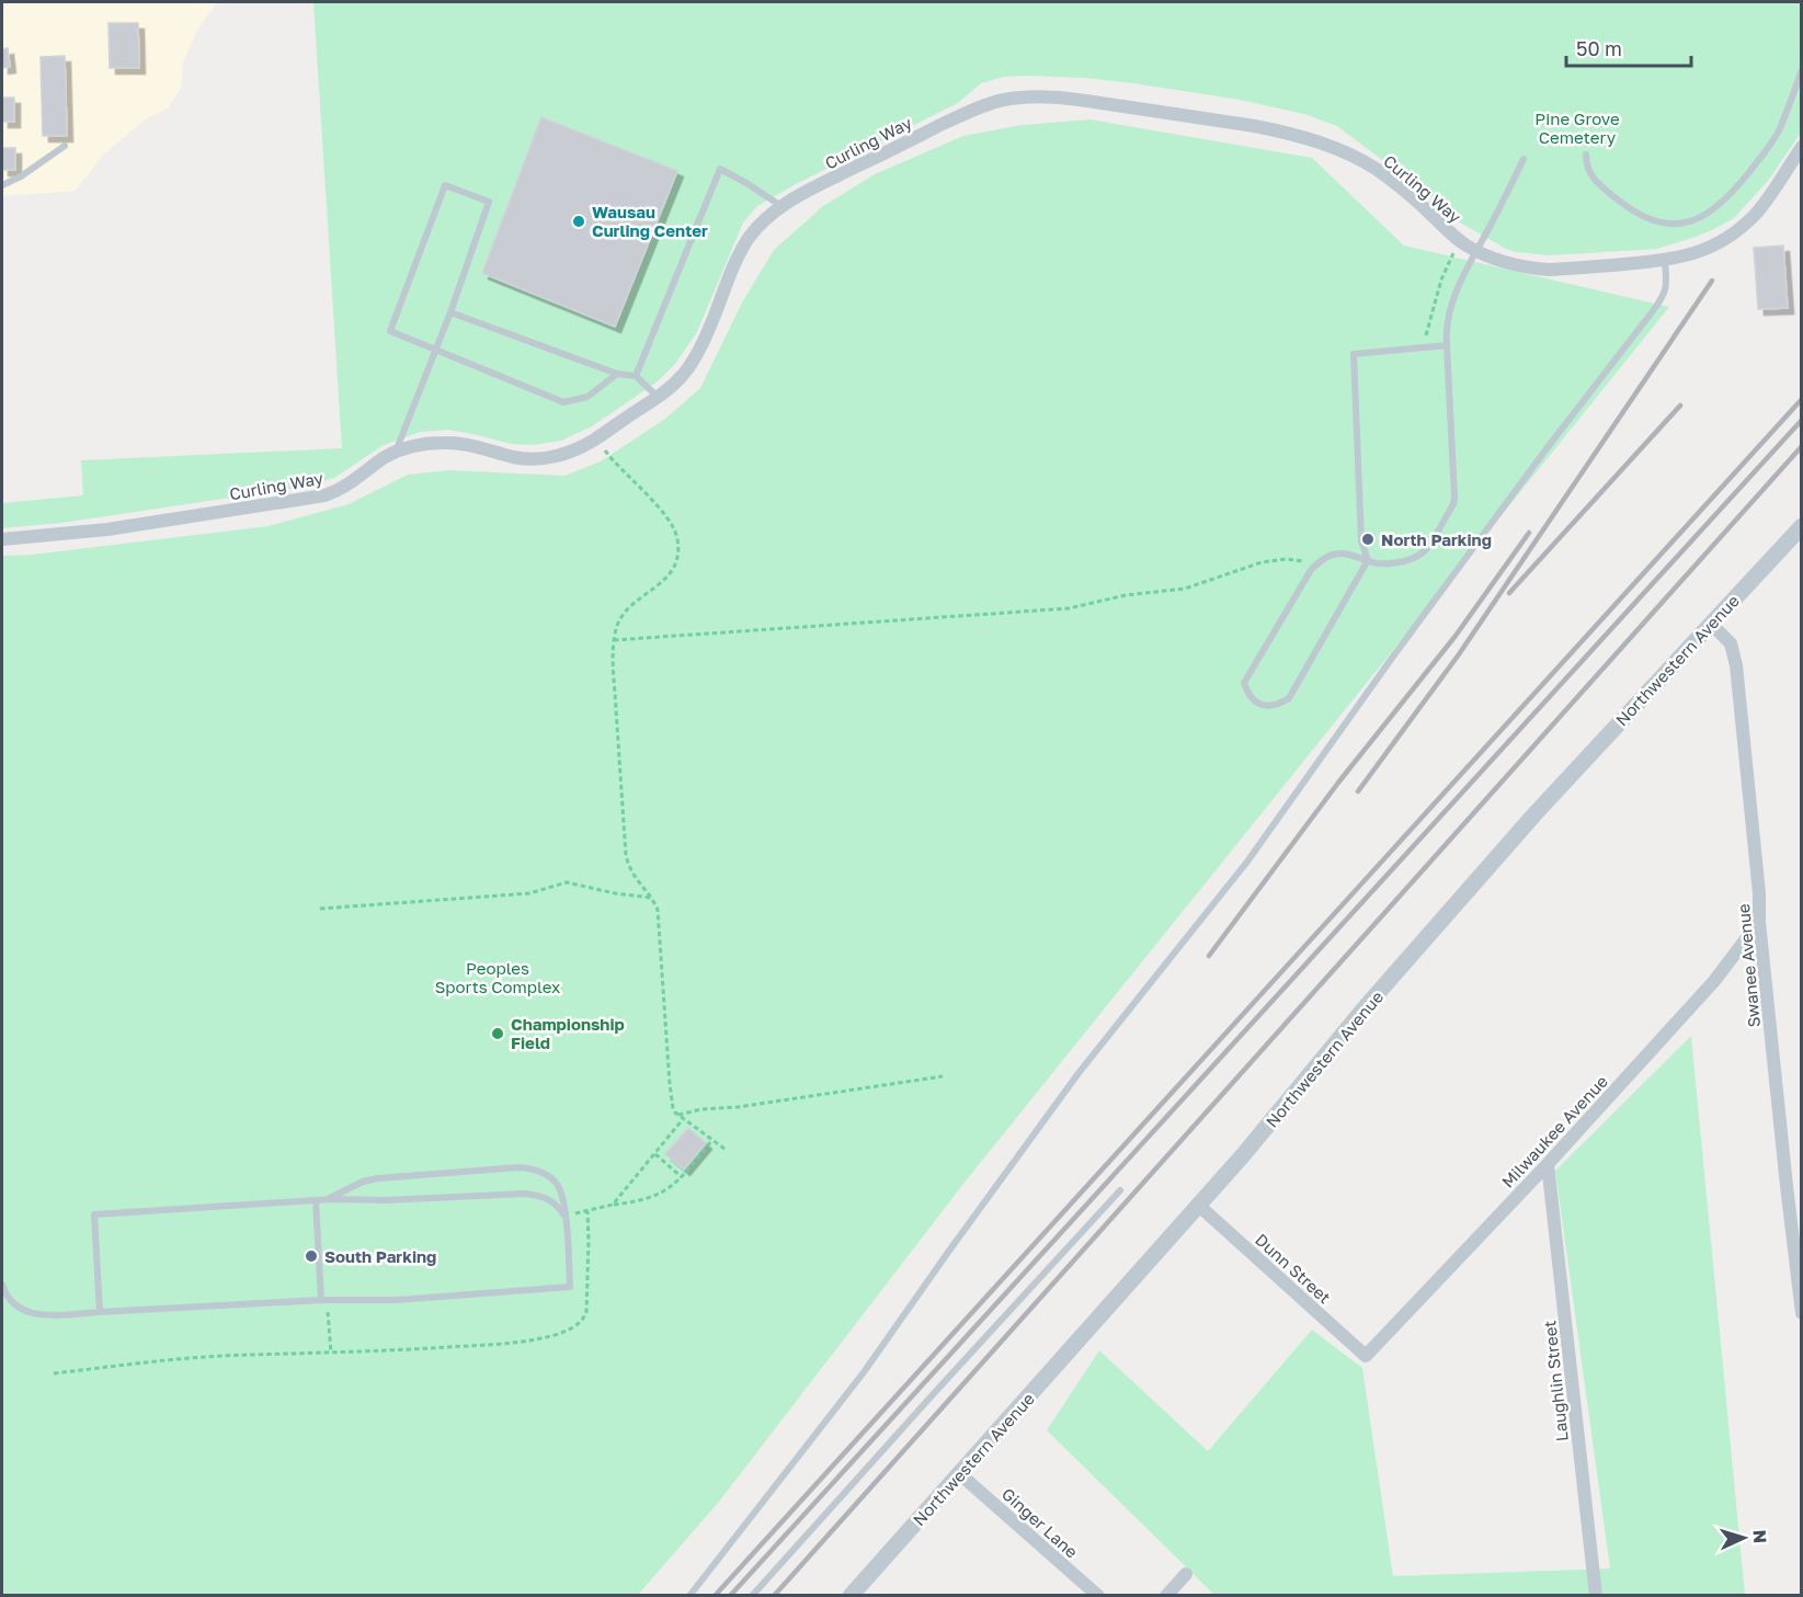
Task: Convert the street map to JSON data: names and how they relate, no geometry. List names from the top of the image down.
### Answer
{
  "streets": {
    "street": [
      "Curling Way",
      "Northwestern Avenue",
      "Swanee Avenue",
      "Milwaukee Avenue",
      "Dunn Street",
      "Laughlin Street",
      "Ginger Lane"
    ]
  },
  "crossings": [
    ["Northwestern Avenue", "Swanee Avenue"],
    ["Northwestern Avenue", "Dunn Street"],
    ["Northwestern Avenue", "Ginger Lane"],
    ["Swanee Avenue", "Milwaukee Avenue"],
    ["Milwaukee Avenue", "Dunn Street"],
    ["Milwaukee Avenue", "Laughlin Street"]
  ],
  "parks": ["Pine Grove Cemetery", "Peoples Sports Complex"],
  "places": [
    "Wausau Curling Center",
    "North Parking",
    "Championship Field",
    "South Parking"
  ],
  "scale_bar": "50 m",
  "north": "right"
}
